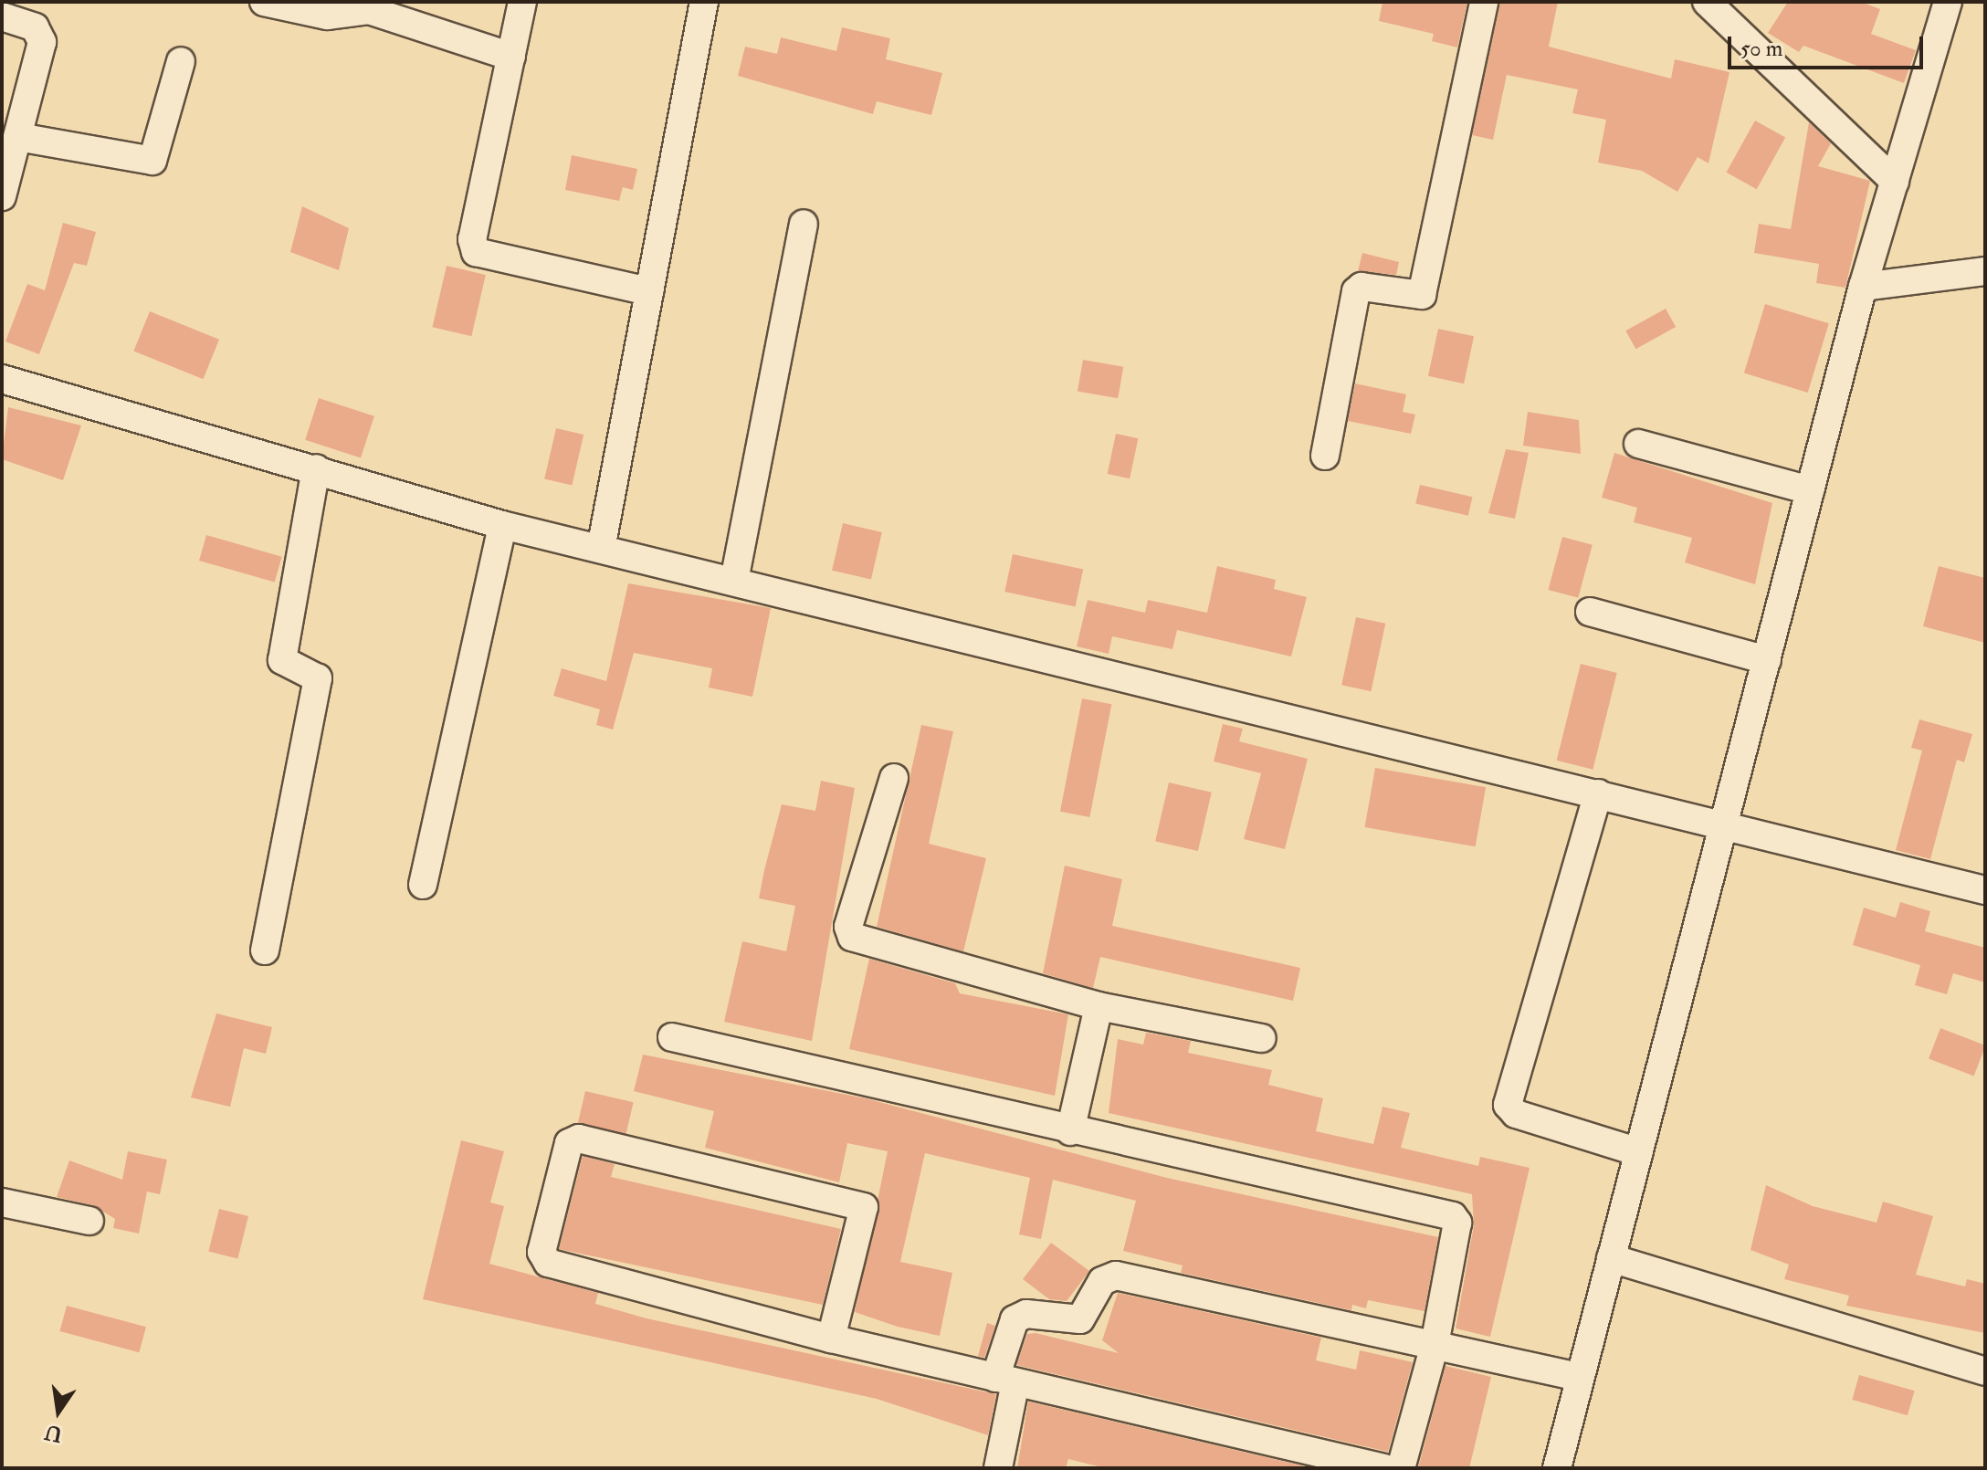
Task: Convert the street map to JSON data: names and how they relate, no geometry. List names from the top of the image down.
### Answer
{
  "scale_bar": "50 m",
  "north": "bottom"
}
